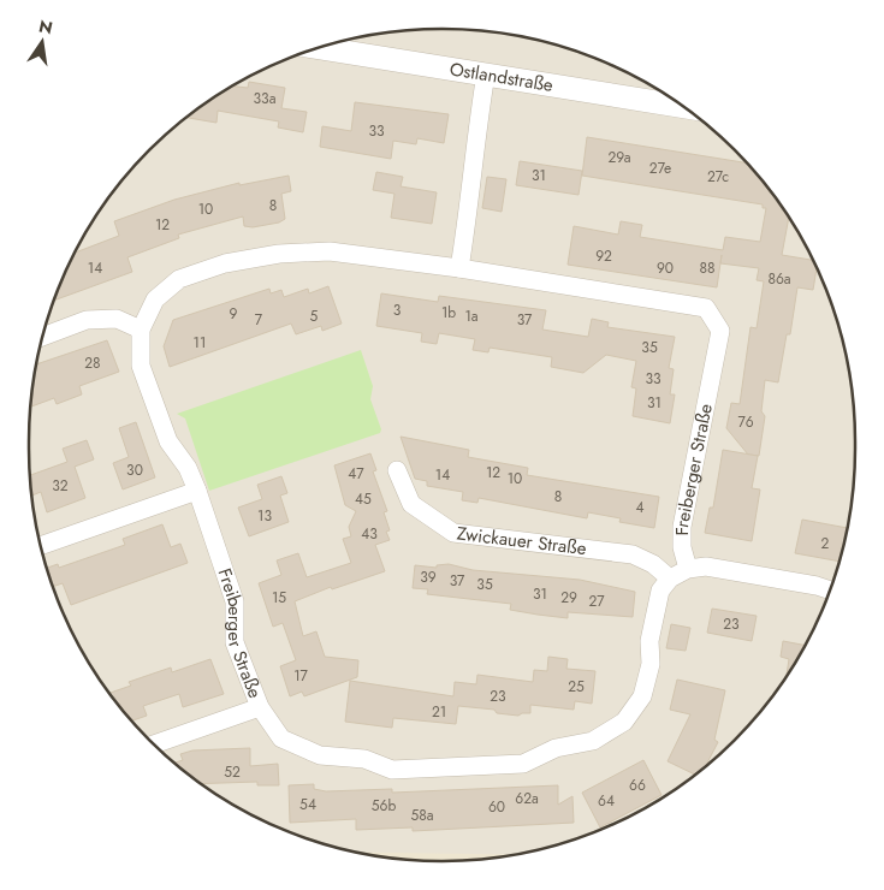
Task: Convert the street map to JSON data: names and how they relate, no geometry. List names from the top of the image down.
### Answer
{
  "streets": {
    "street": ["Ostlandstraße", "Freiberger Straße", "Zwickauer Straße"]
  },
  "crossings": [
    ["Freiberger Straße", "Zwickauer Straße"]
  ],
  "house_numbers": [
    "33a",
    "33",
    "29a",
    "27e",
    "31",
    "27c",
    "8",
    "10",
    "12",
    "92",
    "14",
    "90",
    "88",
    "86a",
    "3",
    "1b",
    "9",
    "5",
    "1a",
    "7",
    "37",
    "11",
    "35",
    "28",
    "33",
    "31",
    "76",
    "30",
    "12",
    "47",
    "14",
    "10",
    "32",
    "8",
    "45",
    "4",
    "13",
    "43",
    "2",
    "39",
    "37",
    "35",
    "31",
    "15",
    "29",
    "27",
    "23",
    "17",
    "25",
    "23",
    "21",
    "52",
    "66",
    "62a",
    "64",
    "54",
    "56b",
    "60",
    "58a"
  ],
  "north": "top"
}
